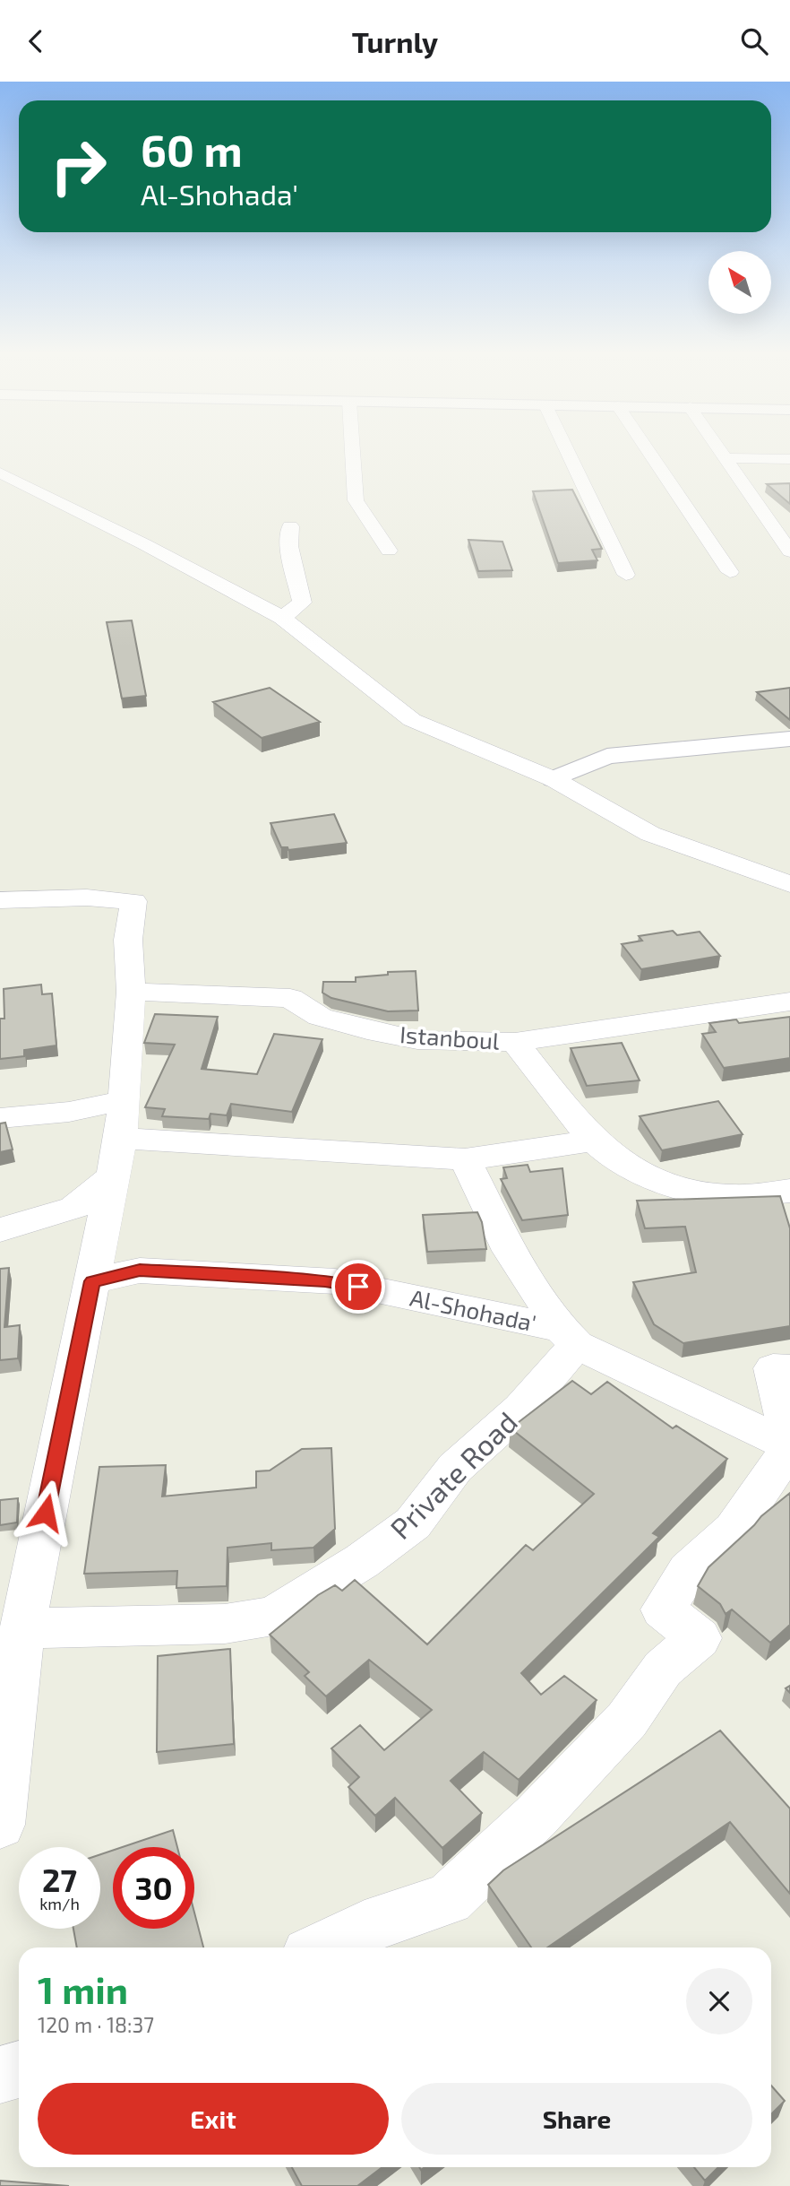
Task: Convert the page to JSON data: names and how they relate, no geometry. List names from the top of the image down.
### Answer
{
  "streets": {
    "street": ["Istanboul", "Al-Shohada'", "Private Road"]
  },
  "crossings": [
    ["Al-Shohada'", "Private Road"]
  ],
  "north": "top left",
  "page": {
    "header": "Turnly",
    "turn": ["60 m", "Al-Shohada'"],
    "speed": "27 km/h",
    "limit": "30",
    "heading": ["1 min", "120 m · 18:37"],
    "buttons": ["Exit", "Share"]
  }
}
